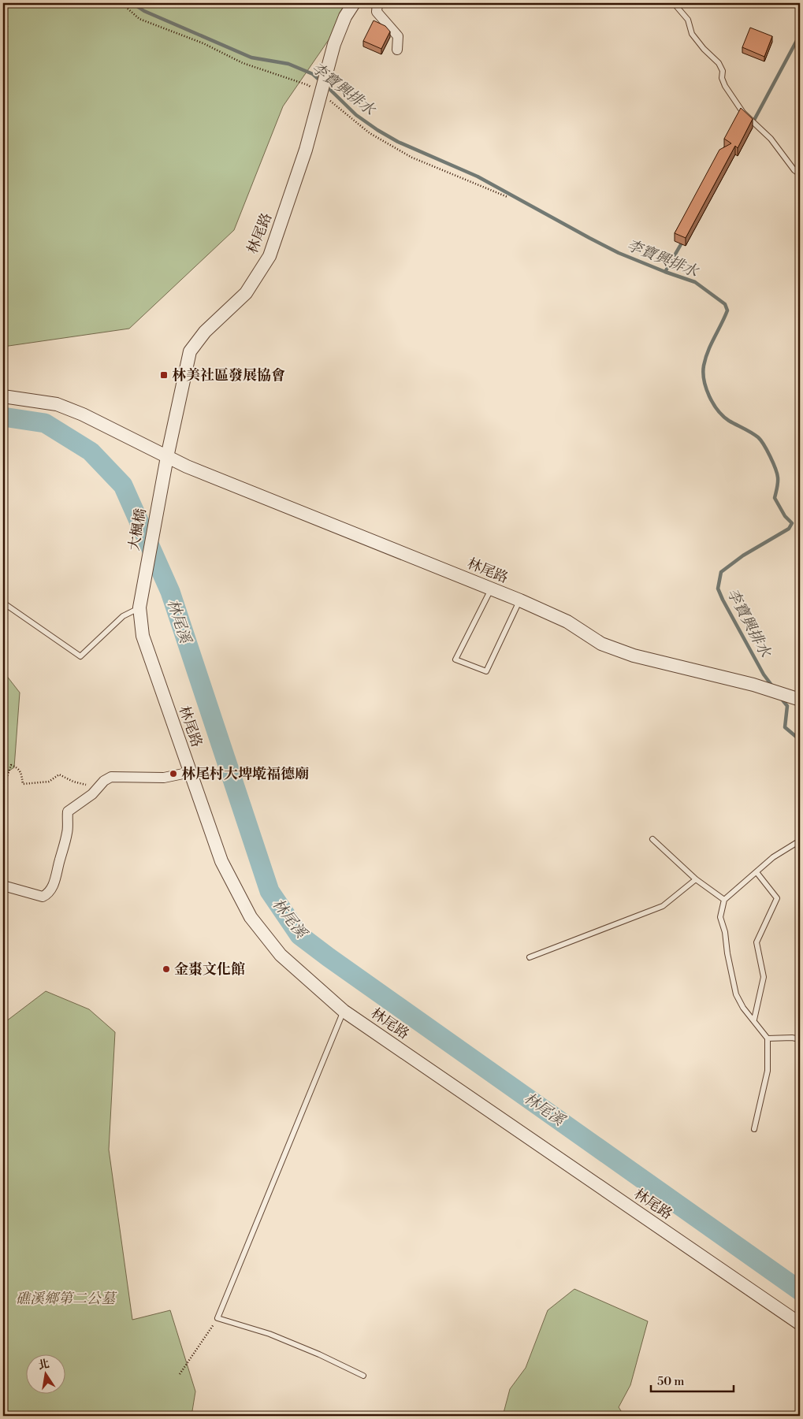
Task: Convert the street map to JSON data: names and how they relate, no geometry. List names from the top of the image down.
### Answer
{
  "streets": {
    "street": ["林尾路", "大楓橋"]
  },
  "crossings": [
    ["林尾路", "大楓橋"]
  ],
  "water": ["李寶興排水", "林尾溪"],
  "parks": ["礁溪鄉第二公墓"],
  "places": {
    "transit": ["林美社區發展協會"],
    "other": ["林尾村大埤墘福德廟", "金棗文化館"]
  },
  "scale_bar": "50 m",
  "north": "top"
}
